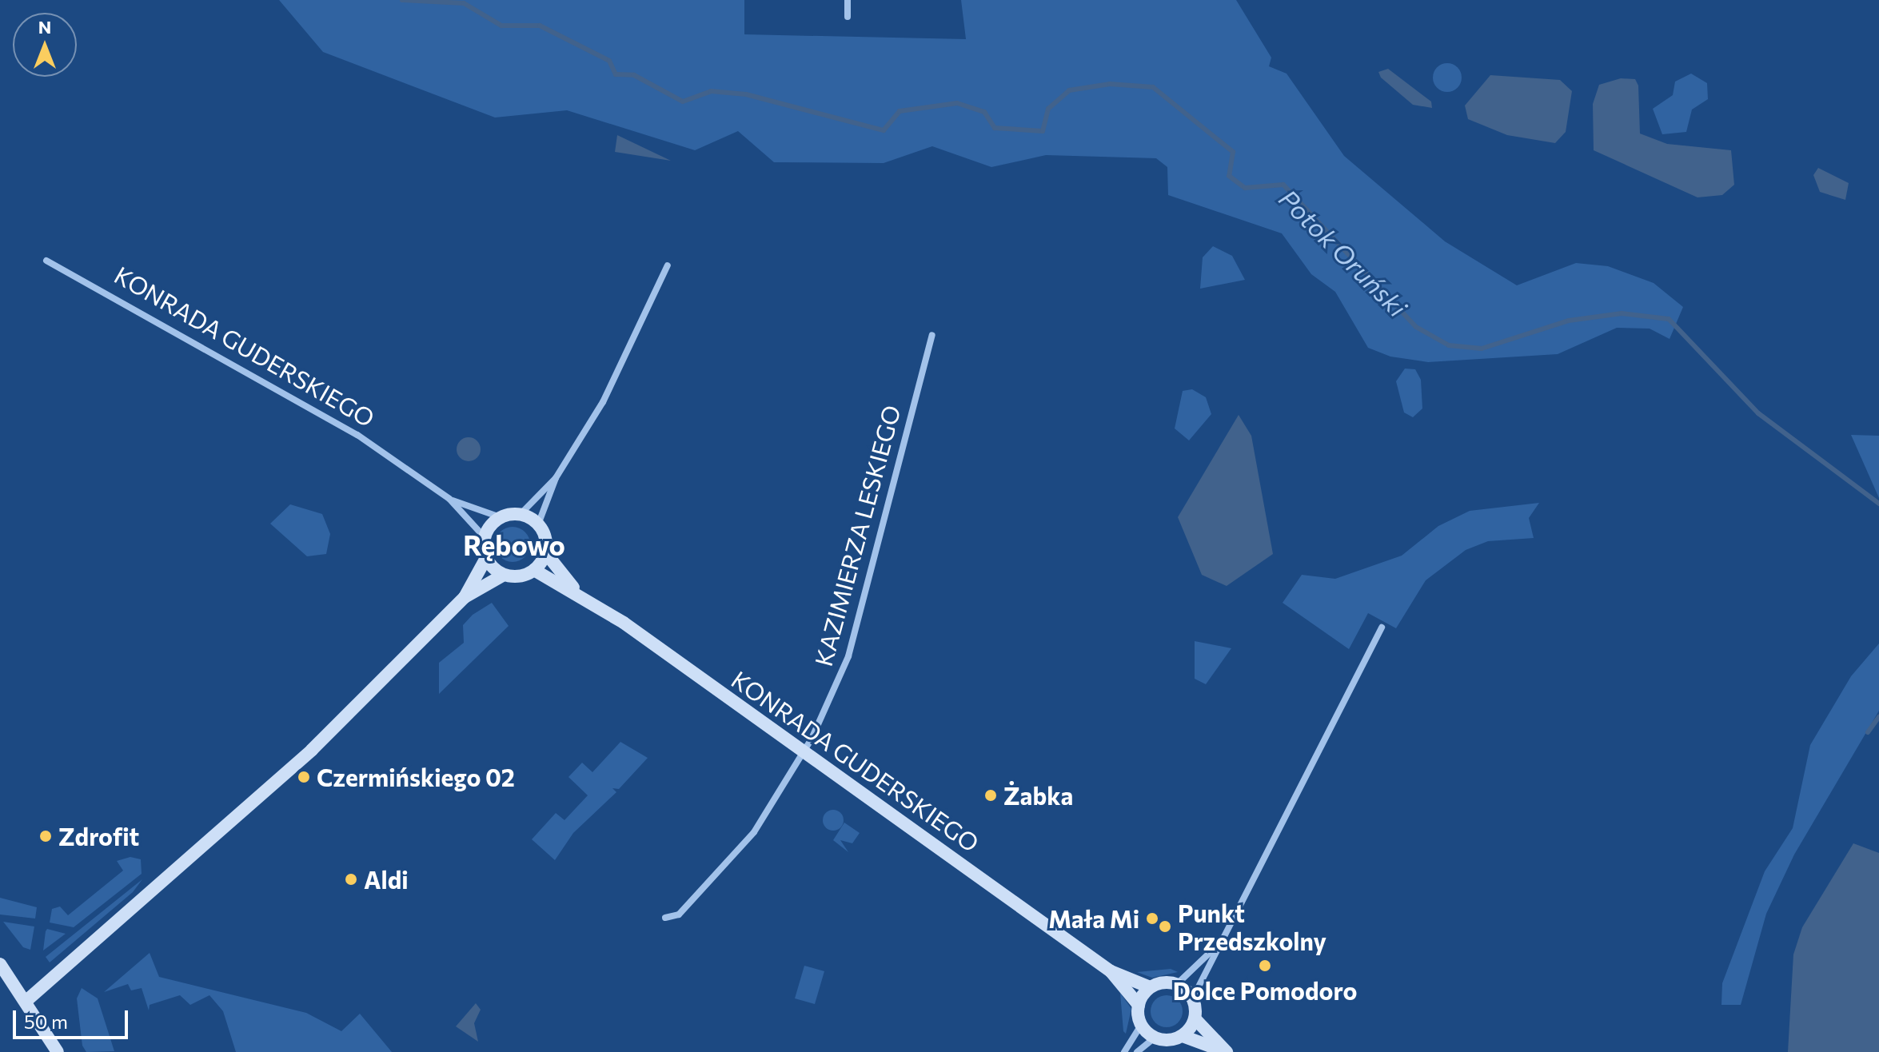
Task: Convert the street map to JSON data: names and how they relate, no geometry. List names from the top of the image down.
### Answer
{
  "streets": {
    "street": ["KONRADA GUDERSKIEGO", "KAZIMIERZA LESKIEGO"]
  },
  "crossings": [
    ["KONRADA GUDERSKIEGO", "KAZIMIERZA LESKIEGO"]
  ],
  "districts": ["Rębowo"],
  "water": ["Potok Oruński"],
  "places": [
    "Czermińskiego 02",
    "Żabka",
    "Zdrofit",
    "Aldi",
    "Mała Mi",
    "Punkt Przedszkolny",
    "Dolce Pomodoro"
  ],
  "scale_bar": "50 m",
  "north": "top"
}
